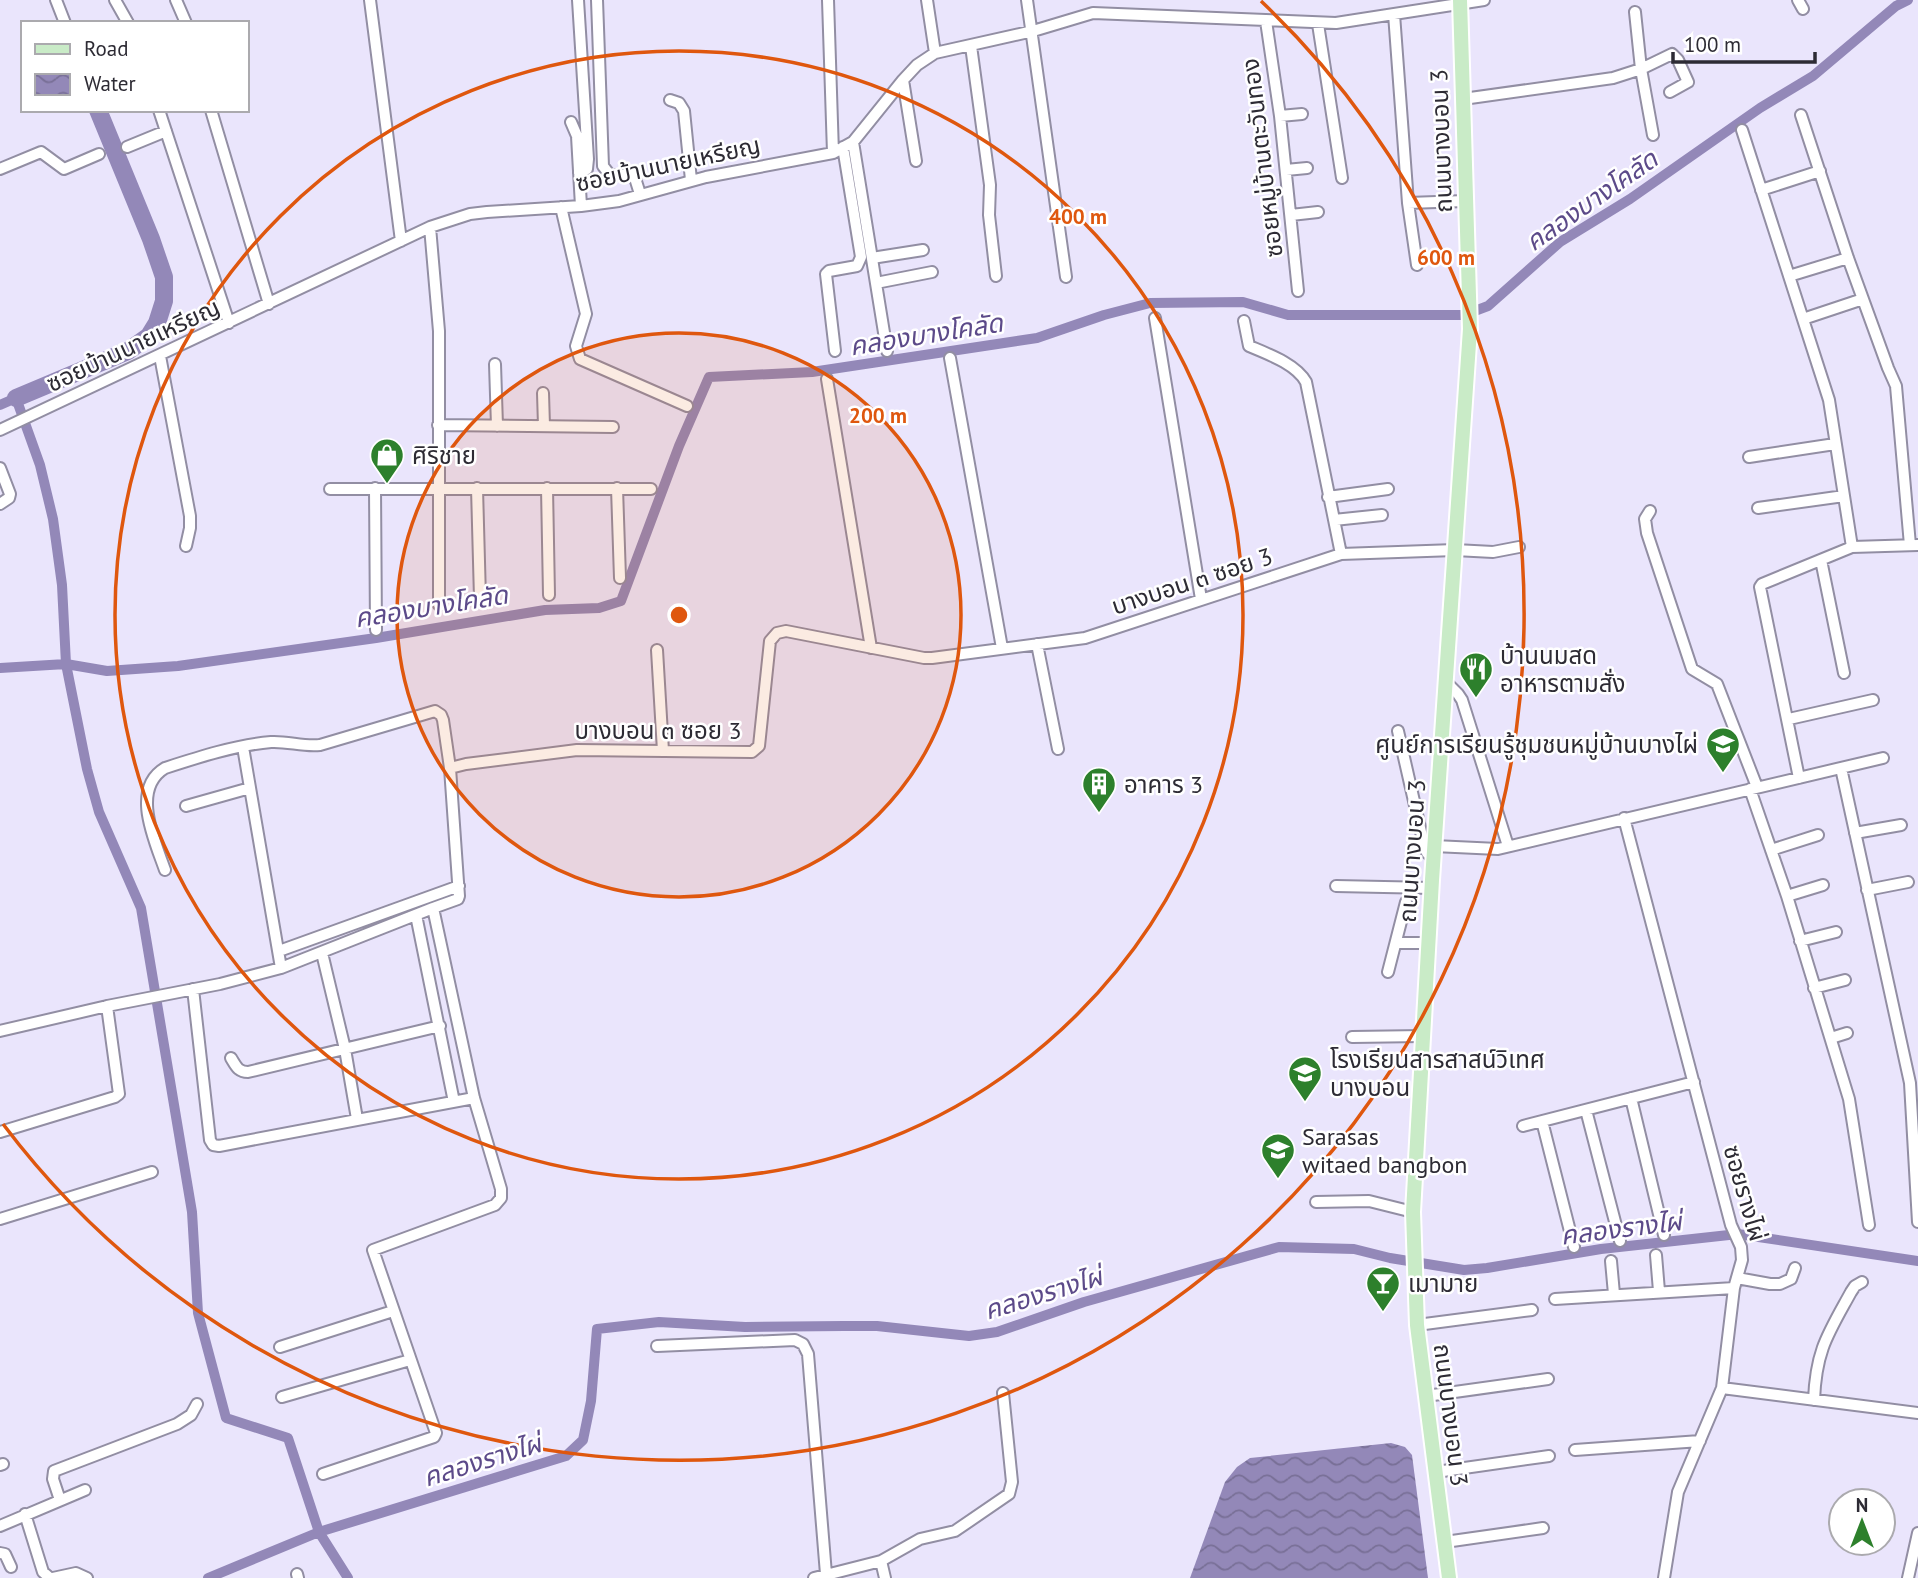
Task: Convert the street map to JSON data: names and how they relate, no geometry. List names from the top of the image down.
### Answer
{
  "streets": {
    "main road": ["ถนนบางบอน 3"],
    "street": [
      "ซอยหมู่บ้านตะวันทอง",
      "ซอยบ้านนายเหรียญ",
      "บางบอน ๓ ซอย 3",
      "ซอยรางไผ่"
    ]
  },
  "crossings": [
    ["ถนนบางบอน 3", "บางบอน ๓ ซอย 3"]
  ],
  "water": ["คลองบางโคลัด", "คลองรางไผ่"],
  "places": {
    "shop": ["ศิริชาย"],
    "restaurant": ["บ้านนมสด อาหารตามสั่ง"],
    "school or university": ["ศูนย์การเรียนรู้ชุมชนหมู่บ้านบางไผ่", "โรงเรียนสารสาสน์วิเทศ บางบอน", "Sarasas witaed bangbon"],
    "building": ["อาคาร 3"],
    "bar": ["เมามาย"]
  },
  "legend": ["Road", "Water"],
  "scale_bar": "100 m",
  "north": "top",
  "rings": ["400 m", "600 m", "200 m"]
}
